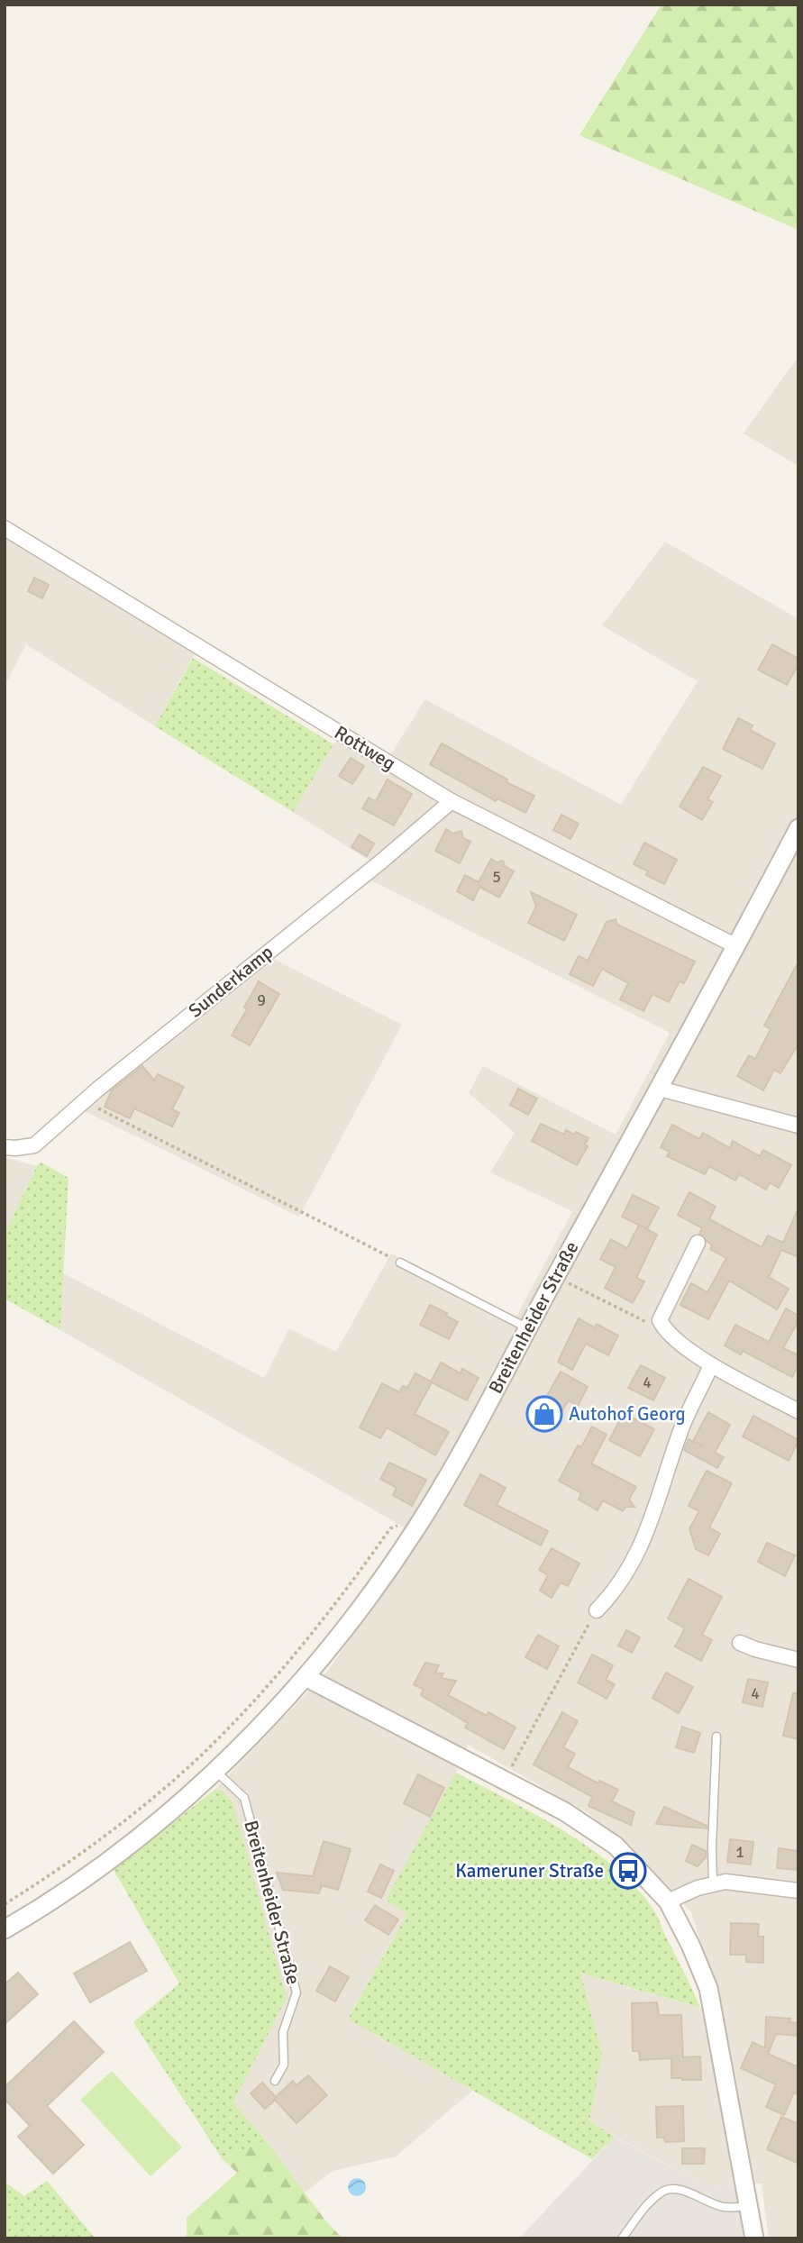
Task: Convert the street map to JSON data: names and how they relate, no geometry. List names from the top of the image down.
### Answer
{
  "streets": {
    "street": ["Rottweg", "Sunderkamp", "Breitenheider Straße"]
  },
  "crossings": [
    ["Rottweg", "Sunderkamp"],
    ["Rottweg", "Breitenheider Straße"]
  ],
  "places": {
    "shop": ["Autohof Georg"],
    "bus stop": ["Kameruner Straße"]
  },
  "house_numbers": [
    "5",
    "9",
    "4",
    "4",
    "1"
  ]
}
